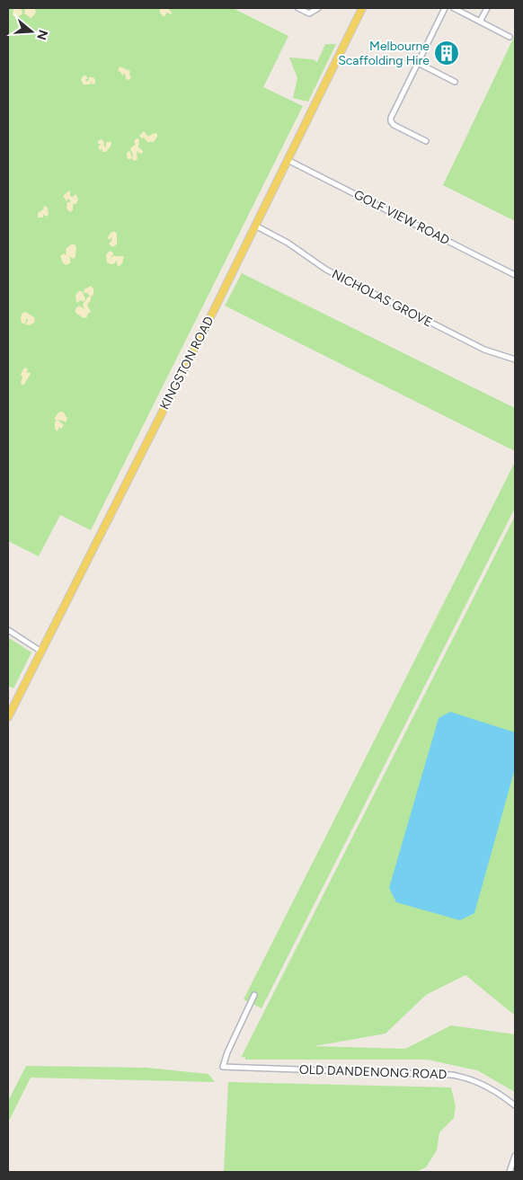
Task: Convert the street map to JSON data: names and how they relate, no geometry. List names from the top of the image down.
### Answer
{
  "streets": {
    "main road": ["KINGSTON ROAD"],
    "street": ["GOLF VIEW ROAD", "NICHOLAS GROVE", "OLD DANDENONG ROAD"]
  },
  "crossings": [
    ["GOLF VIEW ROAD", "KINGSTON ROAD"],
    ["NICHOLAS GROVE", "KINGSTON ROAD"]
  ],
  "places": {
    "building": ["Melbourne Scaffolding Hire"]
  },
  "north": "right"
}
